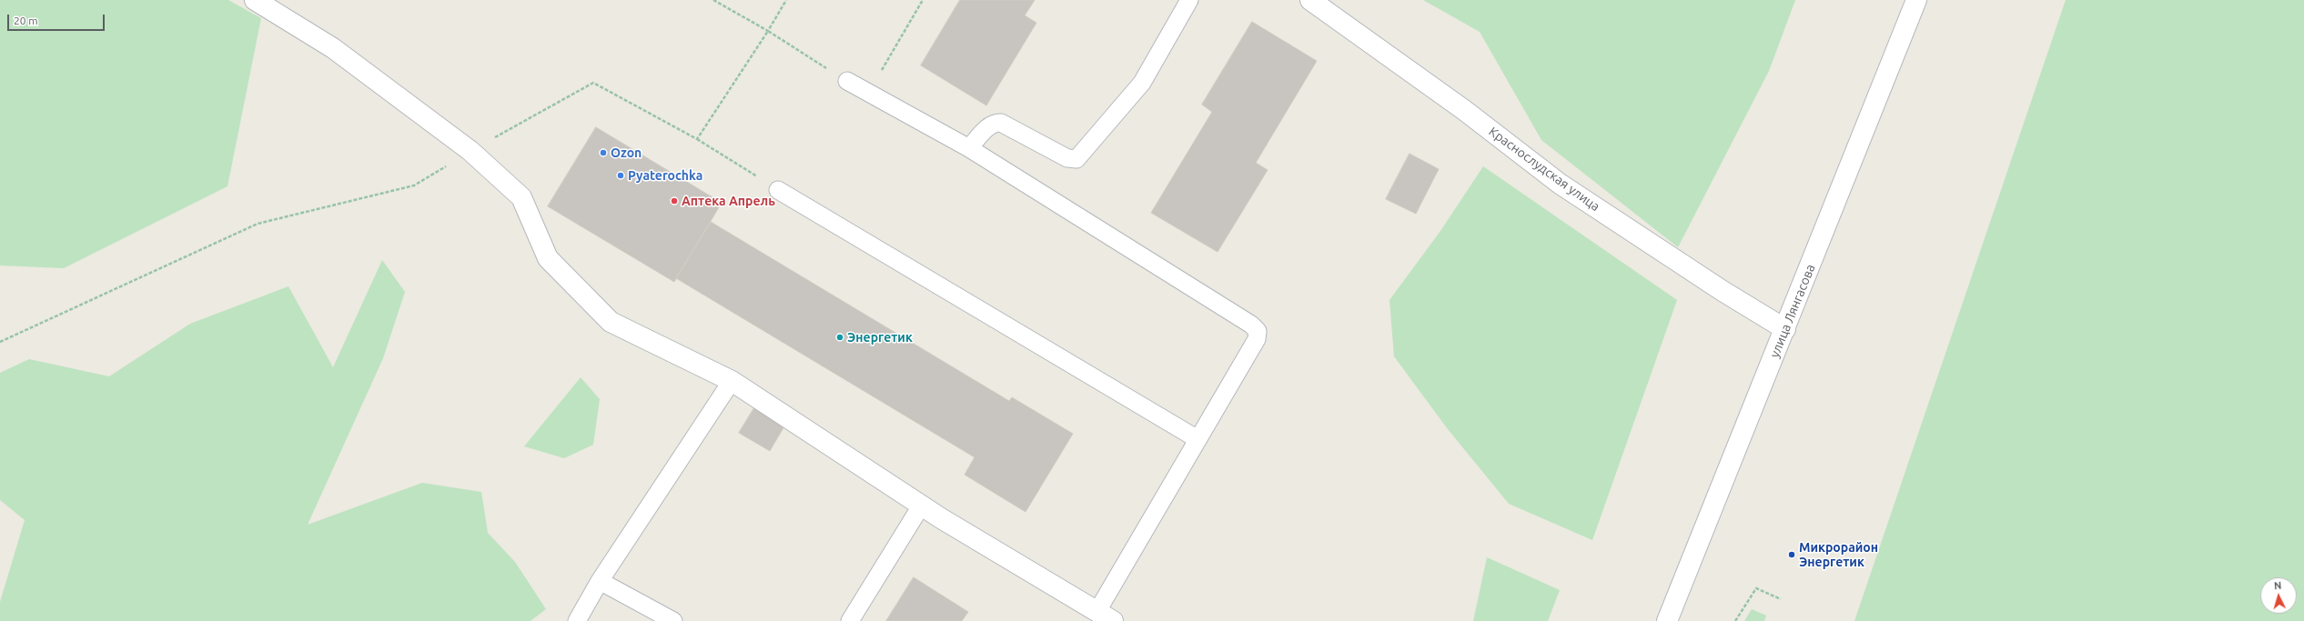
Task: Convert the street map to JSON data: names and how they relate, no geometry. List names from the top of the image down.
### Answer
{
  "streets": {
    "street": ["Краснослудская улица", "улица Лянгасова"]
  },
  "crossings": [
    ["Краснослудская улица", "улица Лянгасова"]
  ],
  "places": [
    "Ozon",
    "Pyaterochka",
    "Аптека Апрель",
    "Энергетик",
    "Микрорайон Энергетик"
  ],
  "scale_bar": "20 m",
  "north": "top"
}
